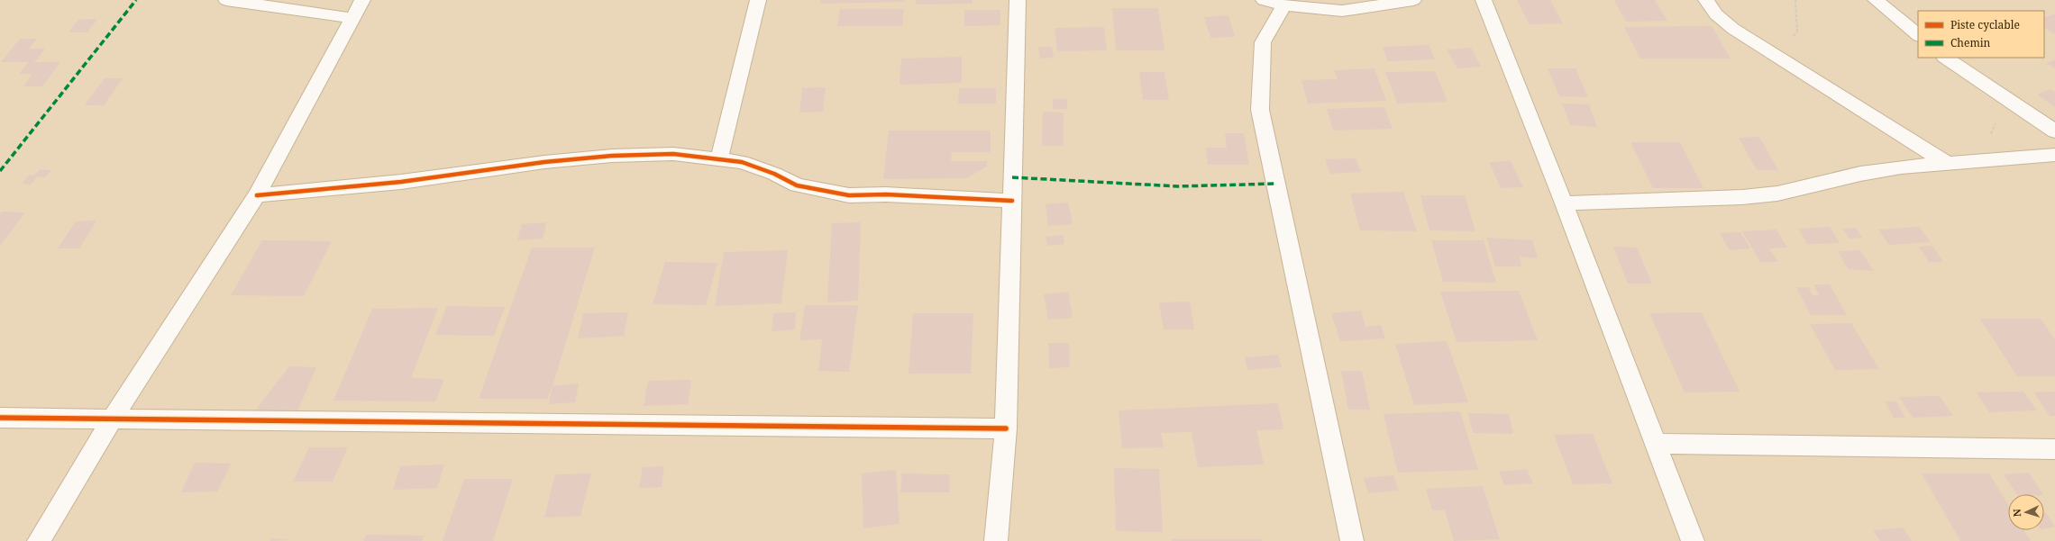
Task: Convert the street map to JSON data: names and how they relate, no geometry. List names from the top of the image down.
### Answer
{
  "legend": ["Piste cyclable", "Chemin"],
  "north": "left"
}
